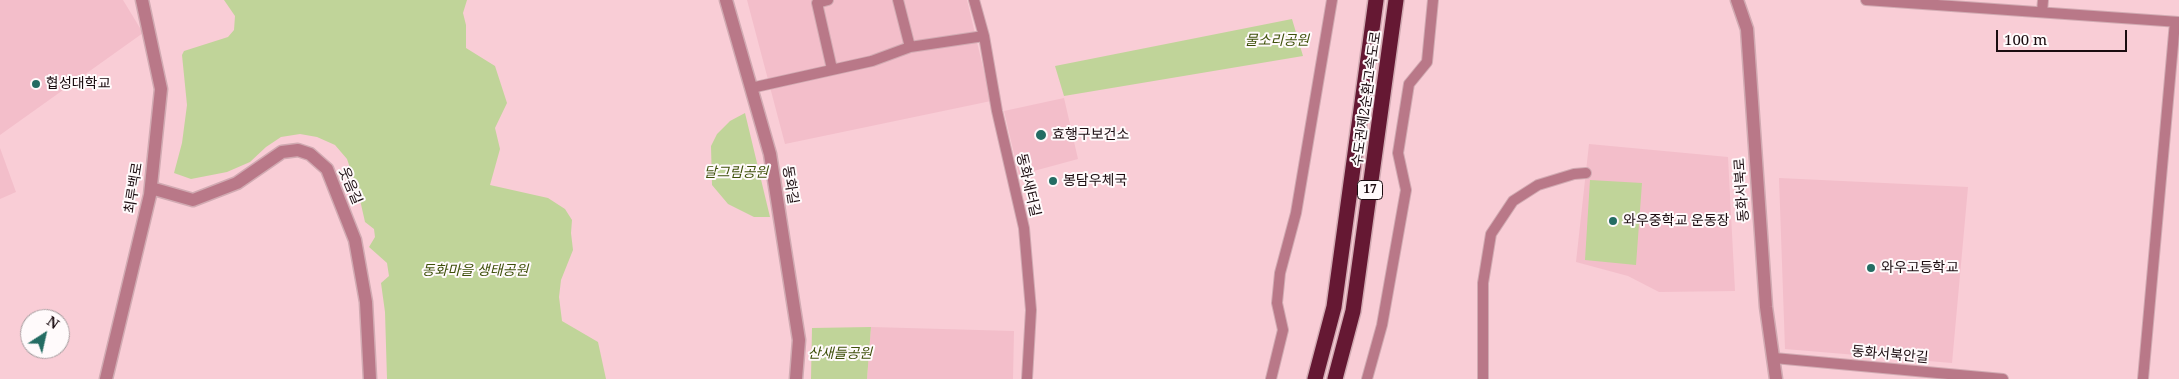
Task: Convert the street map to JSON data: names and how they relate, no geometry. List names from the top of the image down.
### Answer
{
  "streets": {
    "highway": ["수도권제2순환고속도로", "17"],
    "street": [
      "동화길",
      "동화새터길",
      "웃음길",
      "최루백로",
      "동화서북로",
      "동화서북안길"
    ]
  },
  "crossings": [
    ["웃음길", "최루백로"],
    ["동화서북로", "동화서북안길"]
  ],
  "parks": [
    "물소리공원",
    "달그림공원",
    "동화마을 생태공원",
    "산새들공원"
  ],
  "places": [
    "협성대학교",
    "효행구보건소",
    "봉담우체국",
    "와우중학교 운동장",
    "와우고등학교"
  ],
  "scale_bar": "100 m",
  "north": "top right"
}
